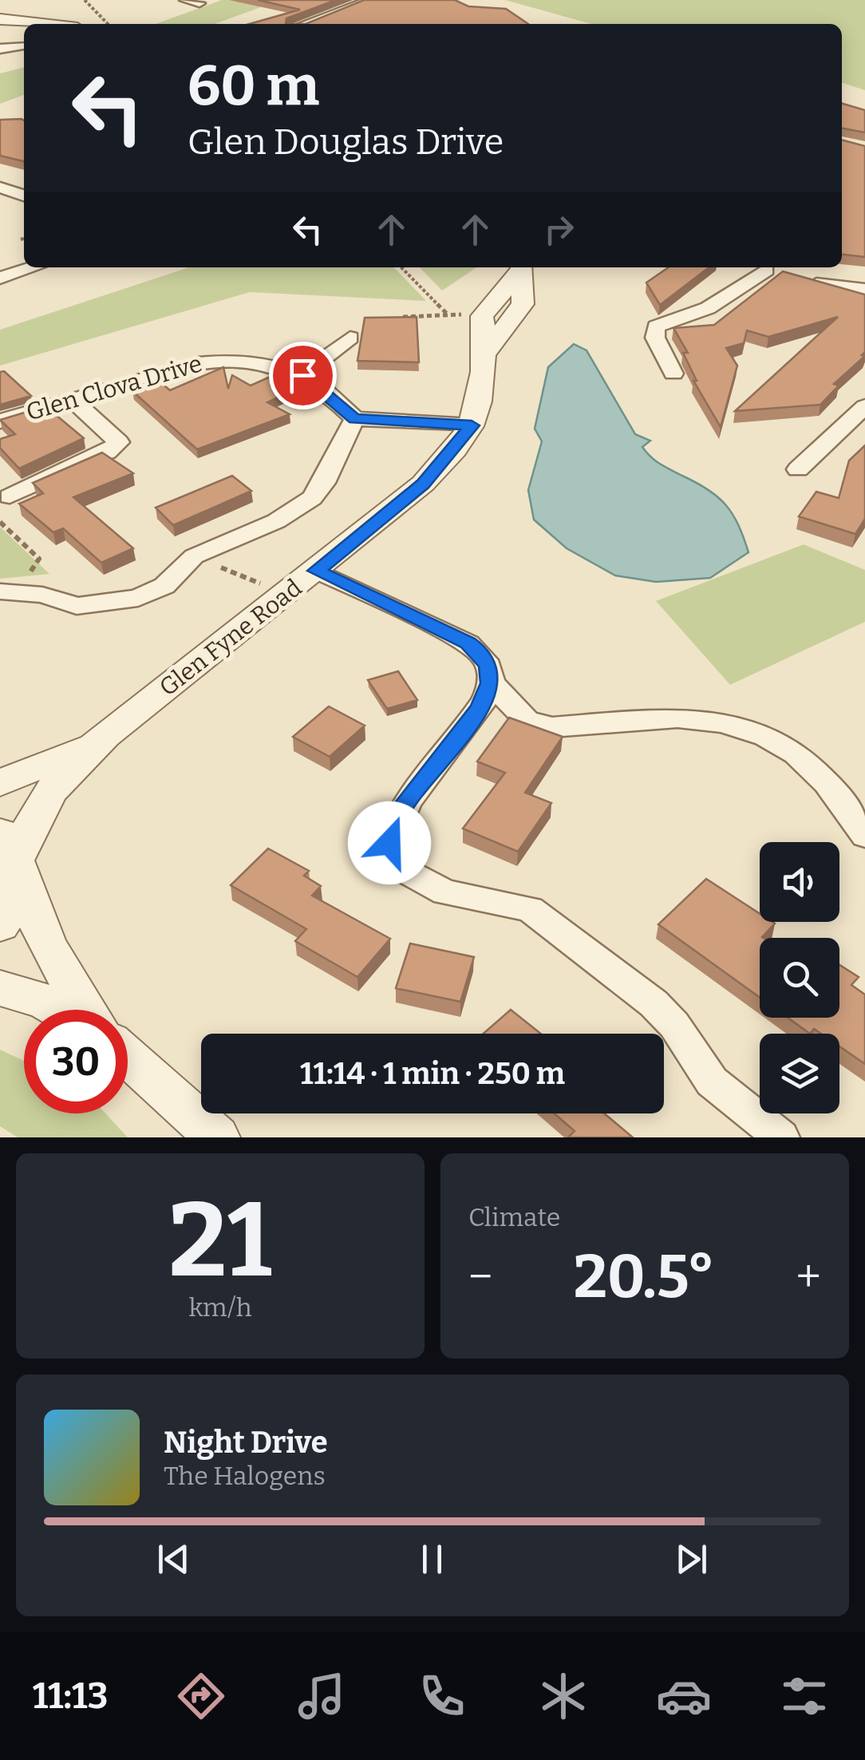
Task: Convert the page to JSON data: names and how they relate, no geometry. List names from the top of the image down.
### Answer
{
  "streets": {
    "street": ["Glen Clova Drive", "Glen Fyne Road"]
  },
  "page": {
    "turn": ["60 m", "Glen Douglas Drive"],
    "limit": "30",
    "trip": "11:14 · 1 min · 250 m",
    "tile": [
      ["21", "km/h"],
      "Climate"
    ],
    "heat": ["−", "20.5°", "+"],
    "song": ["Night Drive", "The Halogens"],
    "tabs": "11:13"
  }
}
